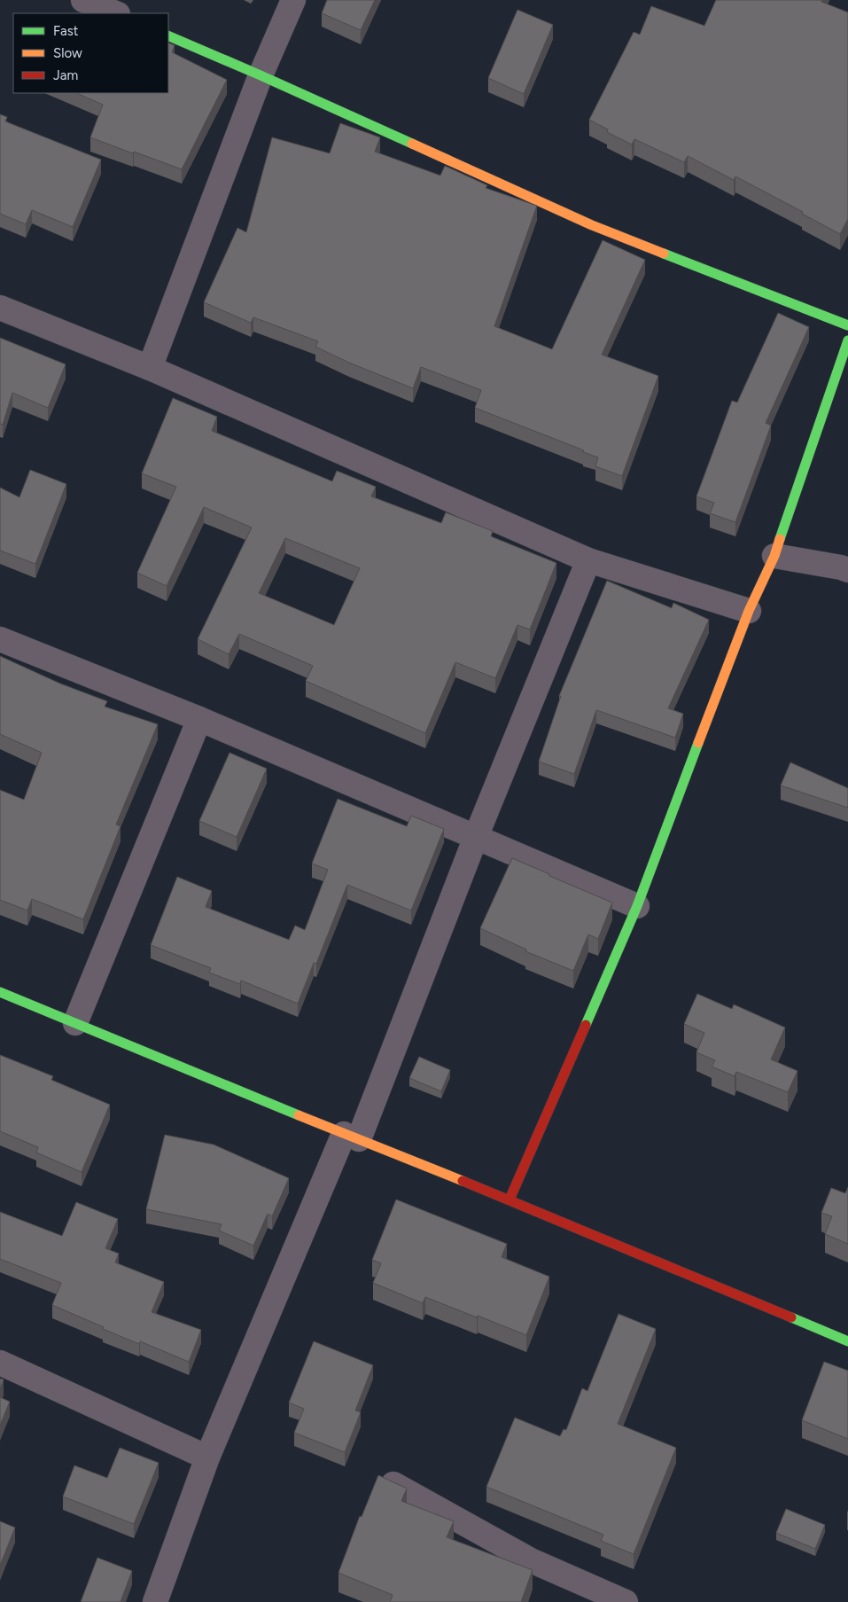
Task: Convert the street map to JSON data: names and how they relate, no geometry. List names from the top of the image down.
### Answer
{
  "legend": ["Fast", "Slow", "Jam"]
}
